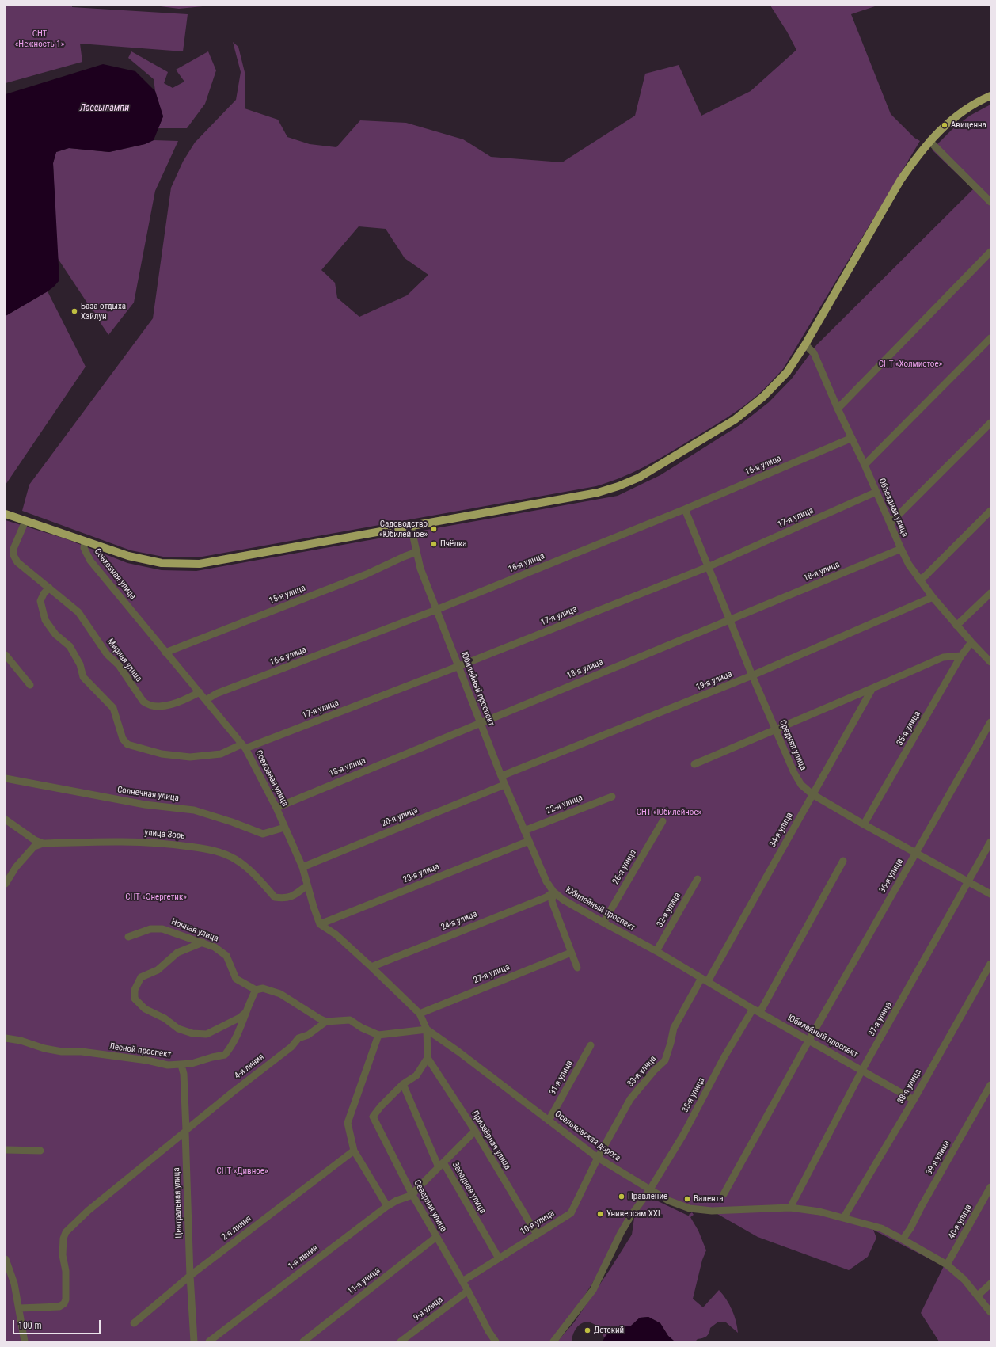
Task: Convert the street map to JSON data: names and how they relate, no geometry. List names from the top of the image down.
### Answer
{
  "streets": {
    "street": [
      "16-я улица",
      "Объездная улица",
      "17-я улица",
      "18-я улица",
      "Совхозная улица",
      "15-я улица",
      "Мирная улица",
      "19-я улица",
      "Юбилейный проспект",
      "35-я улица",
      "Средняя улица",
      "Солнечная улица",
      "22-я улица",
      "20-я улица",
      "34-я улица",
      "улица Зорь",
      "26-я улица",
      "23-я улица",
      "36-я улица",
      "32-я улица",
      "24-я улица",
      "Ночная улица",
      "27-я улица",
      "37-я улица",
      "Лесной проспект",
      "4-я линия",
      "33-я улица",
      "31-я улица",
      "38-я улица",
      "Осельковская дорога",
      "Приозёрная улица",
      "39-я улица",
      "Западная улица",
      "Центральная улица",
      "Северная улица",
      "40-я улица",
      "10-я улица",
      "2-я линия",
      "1-я линия",
      "11-я улица",
      "9-я улица"
    ]
  },
  "crossings": [
    ["16-я улица", "Объездная улица"],
    ["16-я улица", "Совхозная улица"],
    ["16-я улица", "Юбилейный проспект"],
    ["16-я улица", "Средняя улица"],
    ["Объездная улица", "17-я улица"],
    ["Объездная улица", "18-я улица"],
    ["Объездная улица", "19-я улица"],
    ["Объездная улица", "35-я улица"],
    ["17-я улица", "Совхозная улица"],
    ["17-я улица", "Мирная улица"],
    ["17-я улица", "Юбилейный проспект"],
    ["17-я улица", "Средняя улица"],
    ["18-я улица", "Совхозная улица"],
    ["18-я улица", "Юбилейный проспект"],
    ["18-я улица", "Средняя улица"],
    ["Совхозная улица", "15-я улица"],
    ["Совхозная улица", "Мирная улица"],
    ["Совхозная улица", "Солнечная улица"],
    ["Совхозная улица", "20-я улица"],
    ["Совхозная улица", "улица Зорь"],
    ["Совхозная улица", "23-я улица"],
    ["15-я улица", "Юбилейный проспект"],
    ["19-я улица", "Юбилейный проспект"],
    ["19-я улица", "Средняя улица"],
    ["Юбилейный проспект", "35-я улица"],
    ["Юбилейный проспект", "22-я улица"],
    ["Юбилейный проспект", "20-я улица"],
    ["Юбилейный проспект", "34-я улица"],
    ["Юбилейный проспект", "26-я улица"],
    ["Юбилейный проспект", "23-я улица"],
    ["Юбилейный проспект", "36-я улица"],
    ["Юбилейный проспект", "32-я улица"],
    ["Юбилейный проспект", "24-я улица"],
    ["Юбилейный проспект", "37-я улица"],
    ["Юбилейный проспект", "33-я улица"],
    ["Юбилейный проспект", "38-я улица"],
    ["35-я улица", "Средняя улица"],
    ["35-я улица", "Осельковская дорога"],
    ["Средняя улица", "34-я улица"],
    ["Средняя улица", "36-я улица"],
    ["Средняя улица", "37-я улица"],
    ["34-я улица", "33-я улица"],
    ["Ночная улица", "Лесной проспект"],
    ["37-я улица", "Осельковская дорога"],
    ["Лесной проспект", "Центральная улица"],
    ["4-я линия", "Центральная улица"],
    ["33-я улица", "Осельковская дорога"],
    ["33-я улица", "10-я улица"],
    ["31-я улица", "Осельковская дорога"],
    ["38-я улица", "Осельковская дорога"],
    ["Осельковская дорога", "39-я улица"],
    ["Осельковская дорога", "40-я улица"],
    ["Осельковская дорога", "10-я улица"],
    ["Приозёрная улица", "10-я улица"],
    ["Западная улица", "Северная улица"],
    ["Западная улица", "10-я улица"],
    ["Центральная улица", "2-я линия"],
    ["Северная улица", "10-я улица"],
    ["Северная улица", "1-я линия"],
    ["Северная улица", "11-я улица"],
    ["Северная улица", "9-я улица"]
  ],
  "water": ["Лассылампи"],
  "parks": [
    "СНТ «Нежность 1»",
    "СНТ «Холмистое»",
    "СНТ «Юбилейное»",
    "СНТ «Энергетик»",
    "СНТ «Дивное»"
  ],
  "places": [
    "Авиценна",
    "База отдыха Хэйлун",
    "Садоводство «Юбилейное»",
    "Пчёлка",
    "Правление",
    "Валента",
    "Универсам XXL",
    "Детский"
  ],
  "scale_bar": "100 m"
}
